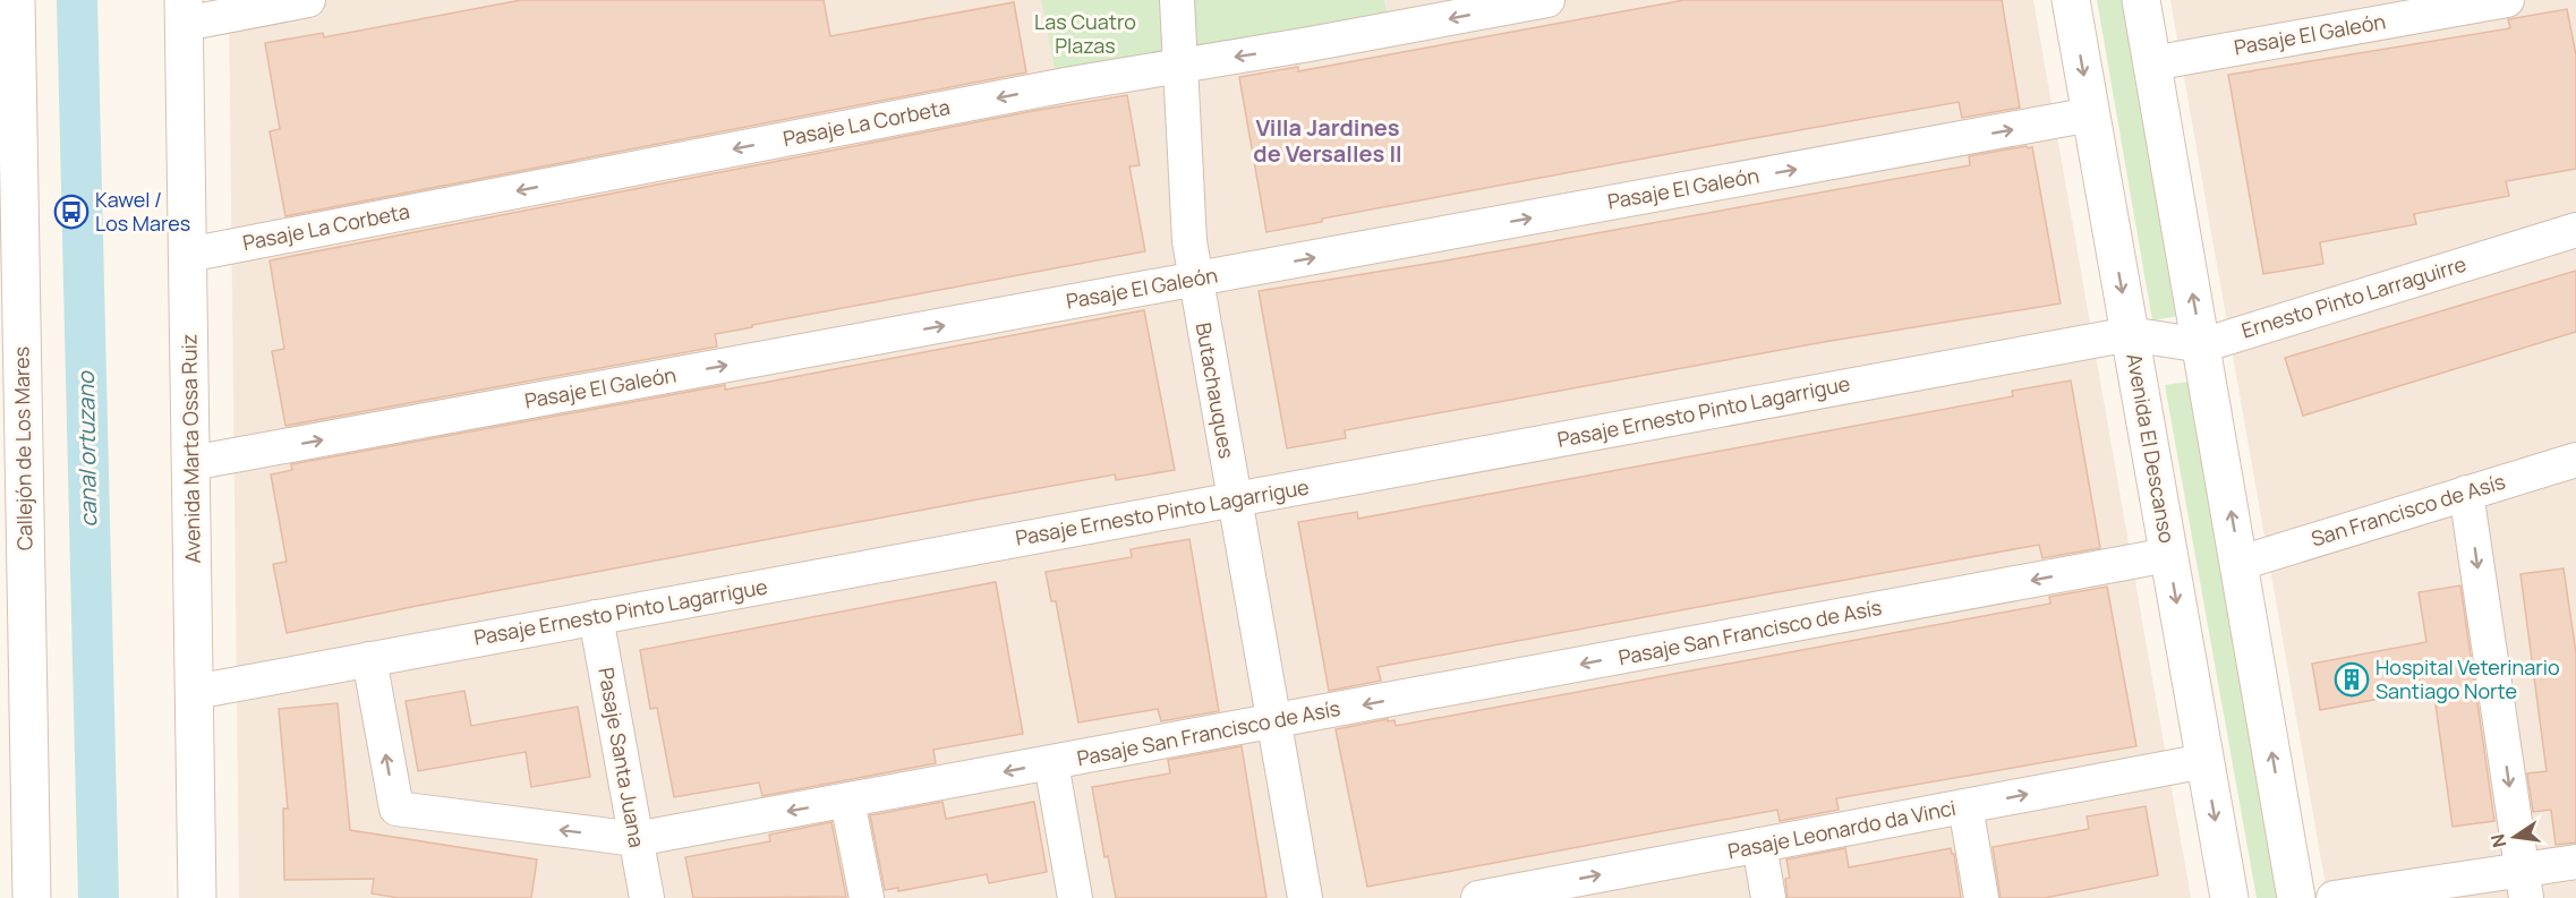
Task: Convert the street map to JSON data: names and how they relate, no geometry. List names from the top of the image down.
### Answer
{
  "streets": {
    "street": [
      "Pasaje El Galeón",
      "Pasaje La Corbeta",
      "Ernesto Pinto Larraguirre",
      "Butachauques",
      "Pasaje Ernesto Pinto Lagarrigue",
      "Callejón de Los Mares",
      "Avenida Marta Ossa Ruiz",
      "Avenida El Descanso",
      "San Francisco de Asís",
      "Pasaje San Francisco de Asís",
      "Pasaje Santa Juana",
      "Pasaje Leonardo da Vinci"
    ]
  },
  "crossings": [
    ["Pasaje El Galeón", "Butachauques"],
    ["Pasaje El Galeón", "Avenida Marta Ossa Ruiz"],
    ["Pasaje El Galeón", "Avenida El Descanso"],
    ["Pasaje La Corbeta", "Butachauques"],
    ["Pasaje La Corbeta", "Avenida Marta Ossa Ruiz"],
    ["Ernesto Pinto Larraguirre", "Pasaje Ernesto Pinto Lagarrigue"],
    ["Ernesto Pinto Larraguirre", "Avenida El Descanso"],
    ["Butachauques", "Pasaje Ernesto Pinto Lagarrigue"],
    ["Butachauques", "Pasaje San Francisco de Asís"],
    ["Pasaje Ernesto Pinto Lagarrigue", "Avenida Marta Ossa Ruiz"],
    ["Pasaje Ernesto Pinto Lagarrigue", "Avenida El Descanso"],
    ["Pasaje Ernesto Pinto Lagarrigue", "Pasaje San Francisco de Asís"],
    ["Pasaje Ernesto Pinto Lagarrigue", "Pasaje Santa Juana"],
    ["Avenida El Descanso", "Pasaje San Francisco de Asís"],
    ["Avenida El Descanso", "Pasaje Leonardo da Vinci"],
    ["Pasaje San Francisco de Asís", "Pasaje Santa Juana"]
  ],
  "one_way": [
    "Pasaje El Galeón",
    "Pasaje La Corbeta",
    "Pasaje San Francisco de Asís",
    "Pasaje Leonardo da Vinci"
  ],
  "districts": ["Villa Jardines de Versalles II"],
  "water": ["canal ortuzano"],
  "parks": ["Las Cuatro Plazas"],
  "places": {
    "bus stop": ["Kawel / Los Mares"],
    "building": ["Hospital Veterinario Santiago Norte"]
  },
  "north": "left"
}
